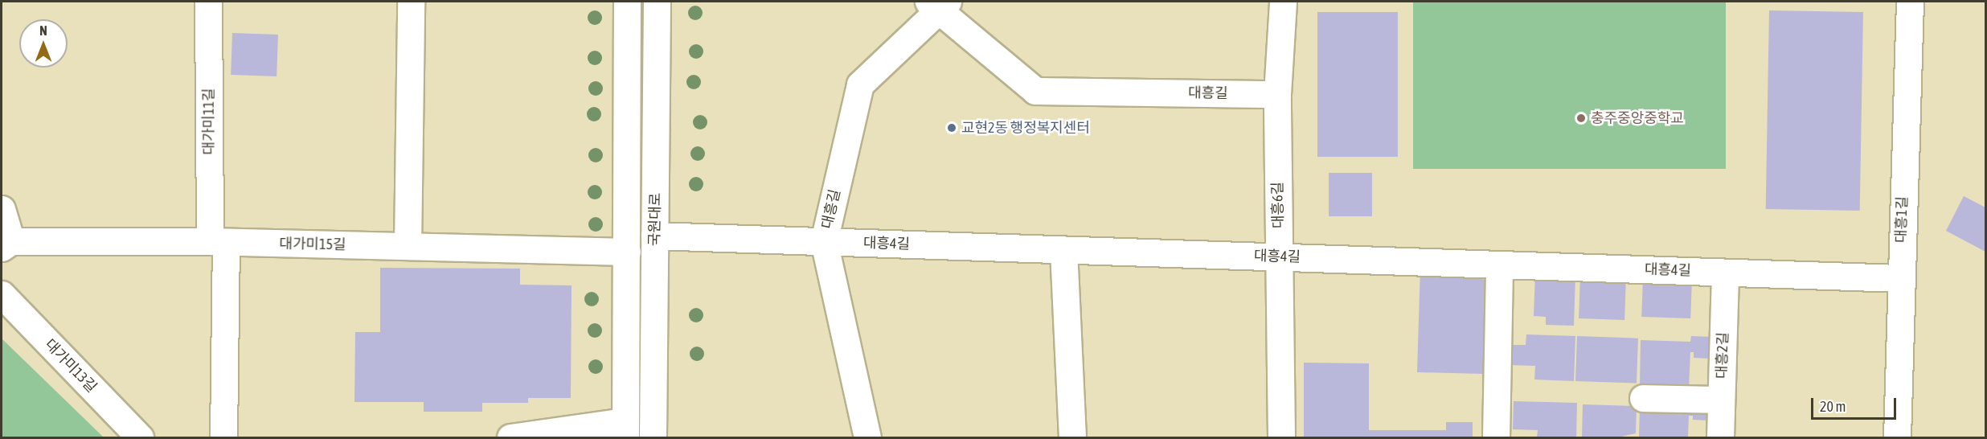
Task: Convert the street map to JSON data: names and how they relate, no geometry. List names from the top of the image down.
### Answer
{
  "streets": {
    "street": [
      "대흥길",
      "대가미11길",
      "대흥6길",
      "국원대로",
      "대흥1길",
      "대흥4길",
      "대가미15길",
      "대흥2길",
      "대가미13길"
    ]
  },
  "crossings": [
    ["대흥길", "대흥6길"],
    ["대흥길", "대흥4길"],
    ["대가미11길", "대가미15길"],
    ["대흥6길", "대흥4길"],
    ["국원대로", "대흥4길"],
    ["국원대로", "대가미15길"],
    ["대흥1길", "대흥4길"],
    ["대흥4길", "대흥2길"]
  ],
  "places": ["충주중앙중학교", "교현2동 행정복지센터"],
  "scale_bar": "20 m",
  "north": "top"
}
